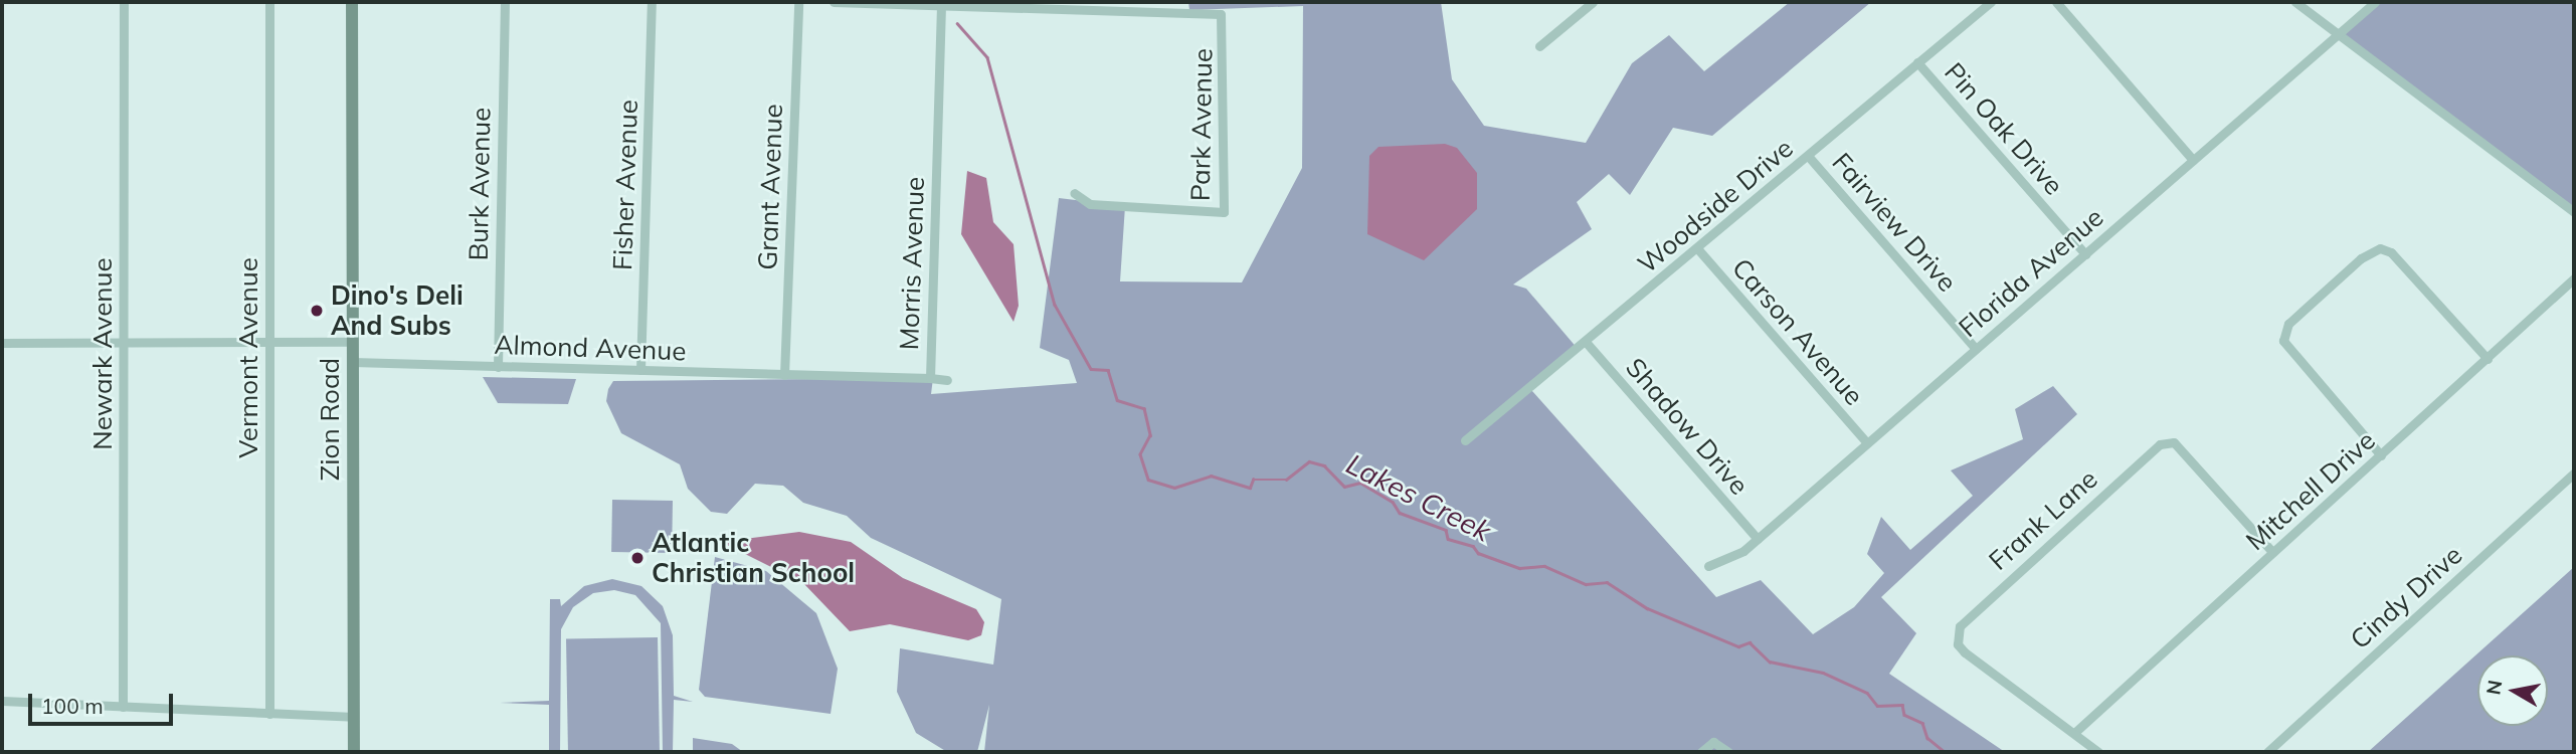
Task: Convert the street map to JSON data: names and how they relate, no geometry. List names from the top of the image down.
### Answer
{
  "streets": {
    "street": [
      "Park Avenue",
      "Pin Oak Drive",
      "Burk Avenue",
      "Fisher Avenue",
      "Grant Avenue",
      "Woodside Drive",
      "Fairview Drive",
      "Morris Avenue",
      "Florida Avenue",
      "Carson Avenue",
      "Almond Avenue",
      "Newark Avenue",
      "Vermont Avenue",
      "Zion Road",
      "Shadow Drive",
      "Mitchell Drive",
      "Frank Lane",
      "Cindy Drive"
    ]
  },
  "crossings": [
    ["Park Avenue", "Morris Avenue"],
    ["Pin Oak Drive", "Woodside Drive"],
    ["Pin Oak Drive", "Florida Avenue"],
    ["Burk Avenue", "Almond Avenue"],
    ["Fisher Avenue", "Almond Avenue"],
    ["Grant Avenue", "Morris Avenue"],
    ["Grant Avenue", "Almond Avenue"],
    ["Woodside Drive", "Fairview Drive"],
    ["Woodside Drive", "Carson Avenue"],
    ["Woodside Drive", "Shadow Drive"],
    ["Fairview Drive", "Florida Avenue"],
    ["Morris Avenue", "Almond Avenue"],
    ["Florida Avenue", "Carson Avenue"],
    ["Florida Avenue", "Shadow Drive"],
    ["Almond Avenue", "Zion Road"],
    ["Mitchell Drive", "Frank Lane"]
  ],
  "water": ["Lakes Creek"],
  "places": ["Dino's Deli And Subs", "Atlantic Christian School"],
  "scale_bar": "100 m",
  "north": "left"
}
